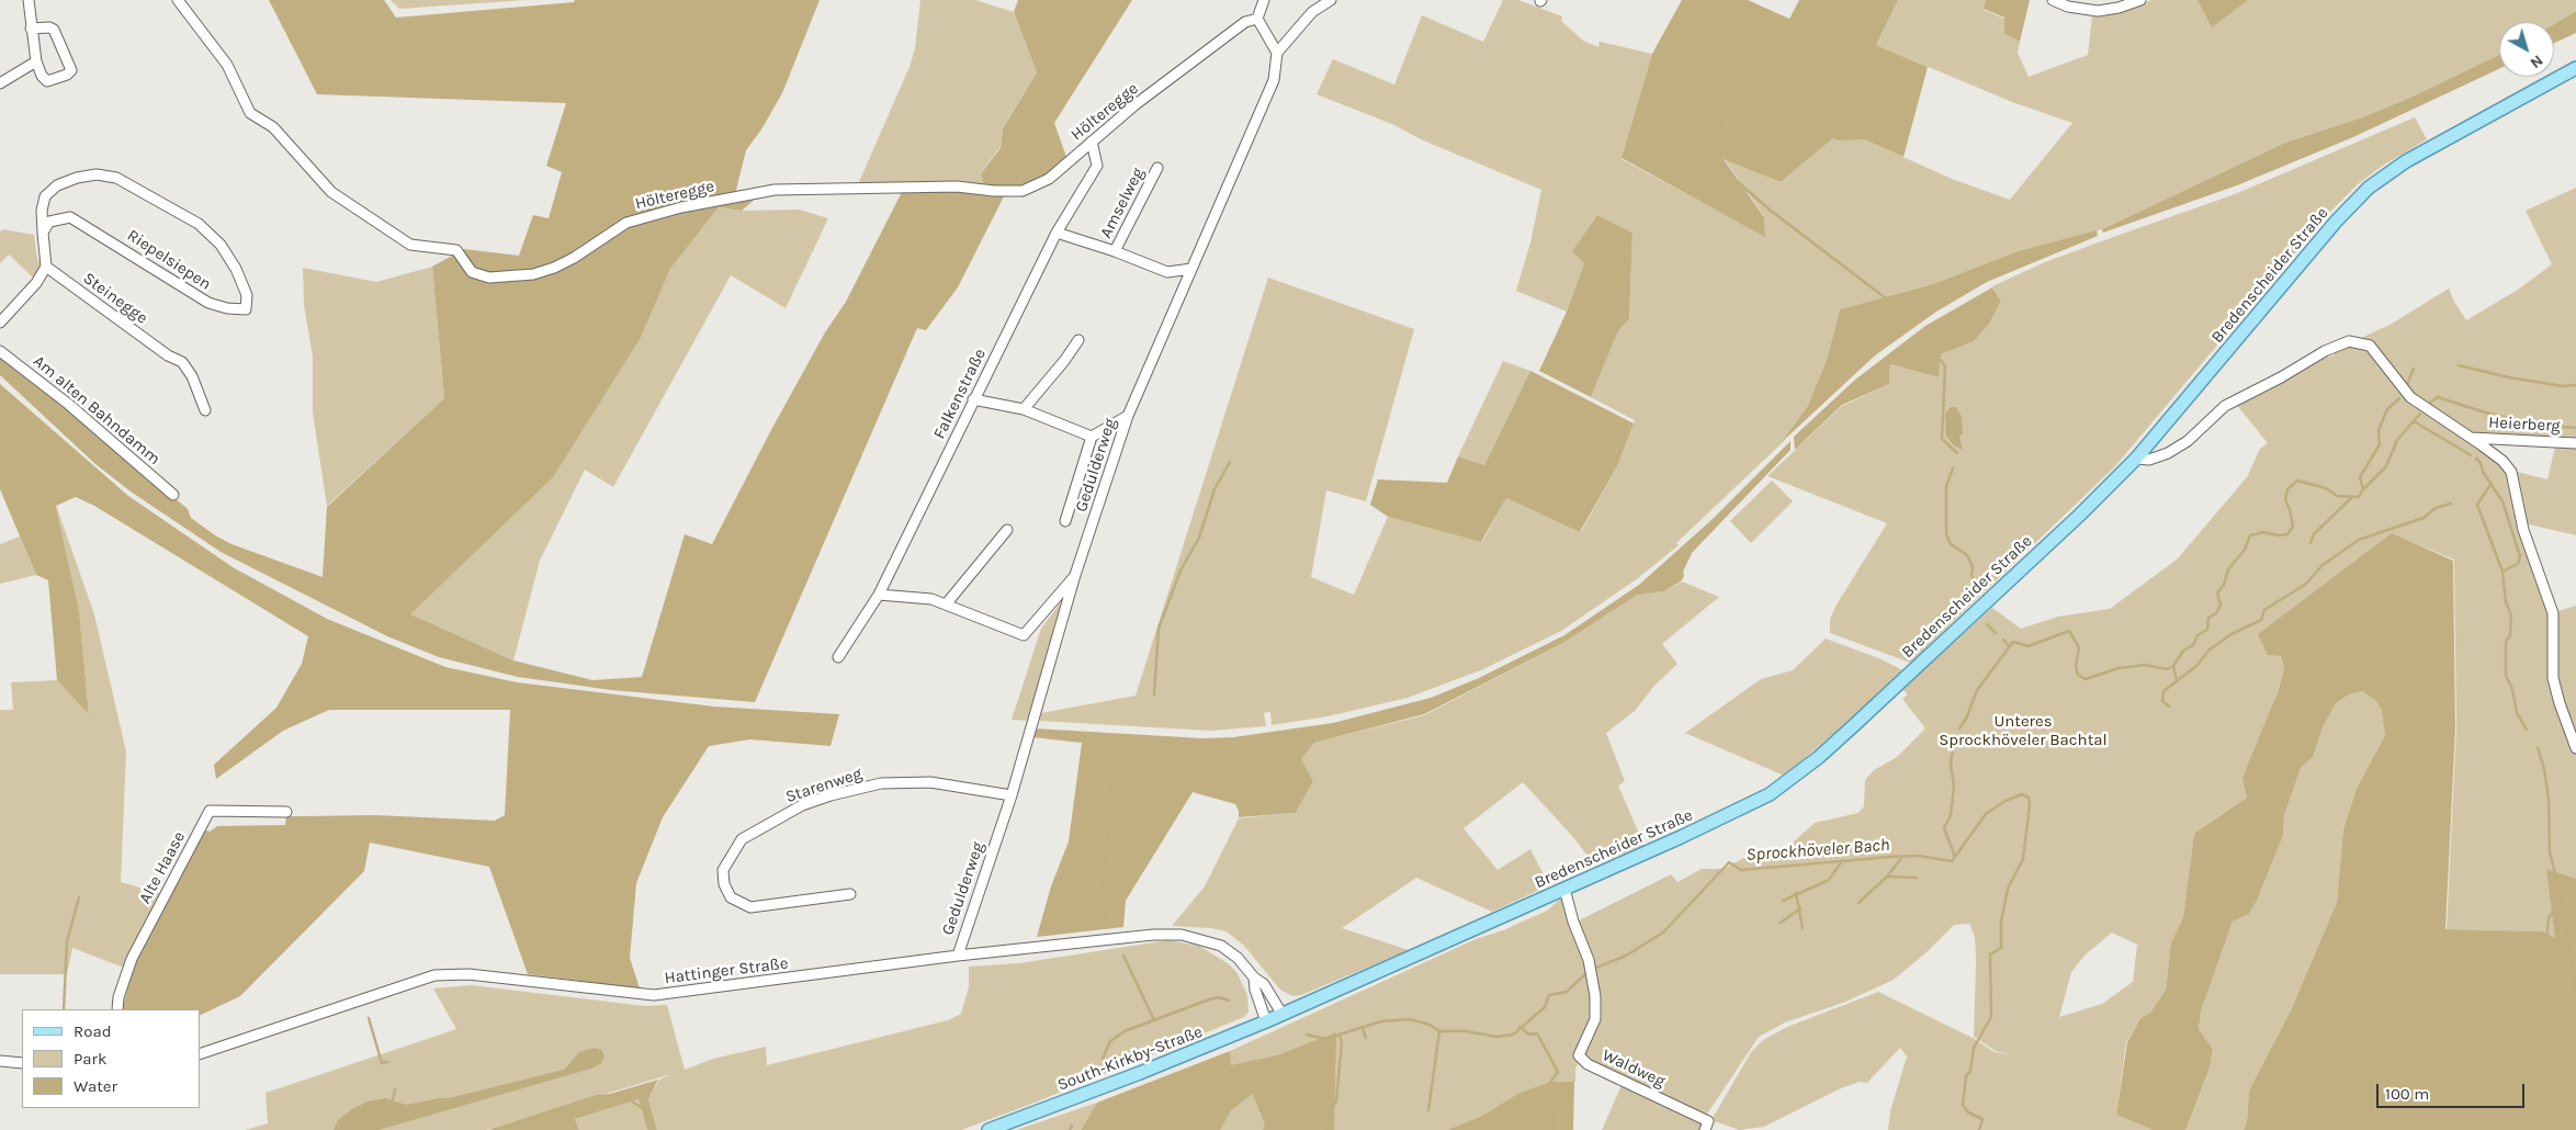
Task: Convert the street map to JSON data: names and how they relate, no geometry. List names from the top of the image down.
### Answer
{
  "streets": {
    "main road": ["Bredenscheider Straße", "South-Kirkby-Straße"],
    "street": [
      "Hölteregge",
      "Amselweg",
      "Riepelsiepen",
      "Steinegge",
      "Falkenstraße",
      "Am alten Bahndamm",
      "Heierberg",
      "Gedulderweg",
      "Starenweg",
      "Alte Haase",
      "Hattinger Straße",
      "Waldweg"
    ]
  },
  "crossings": [
    ["Hölteregge", "Falkenstraße"],
    ["Amselweg", "Falkenstraße"],
    ["Amselweg", "Gedulderweg"],
    ["Riepelsiepen", "Steinegge"],
    ["Bredenscheider Straße", "Hattinger Straße"],
    ["Bredenscheider Straße", "South-Kirkby-Straße"],
    ["Bredenscheider Straße", "Waldweg"],
    ["Gedulderweg", "Starenweg"],
    ["Gedulderweg", "Hattinger Straße"],
    ["Hattinger Straße", "South-Kirkby-Straße"]
  ],
  "water": ["Sprockhöveler Bach"],
  "parks": ["Unteres Sprockhöveler Bachtal"],
  "legend": ["Road", "Park", "Water"],
  "scale_bar": "100 m",
  "north": "bottom right"
}
